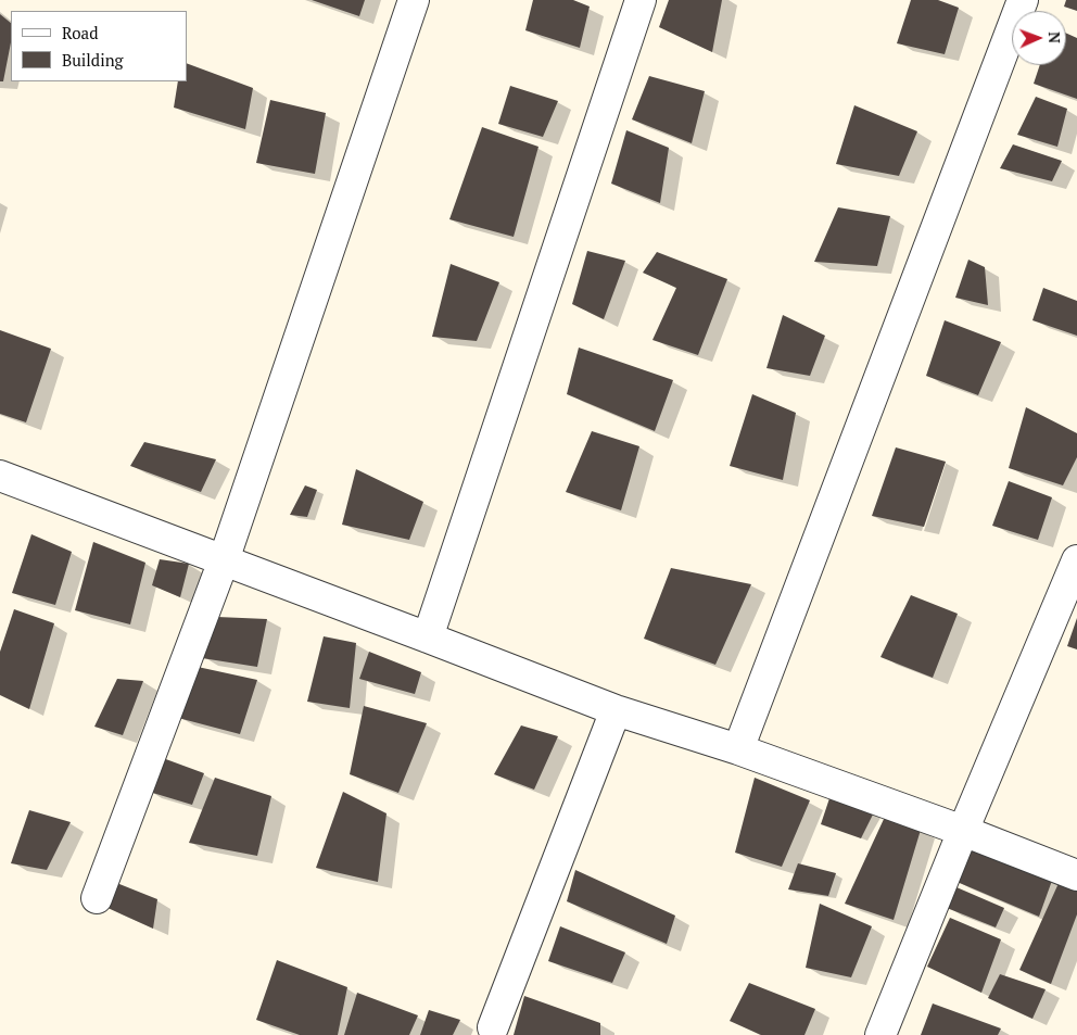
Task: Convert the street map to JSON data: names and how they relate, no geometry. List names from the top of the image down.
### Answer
{
  "legend": ["Road", "Building"],
  "north": "right"
}
